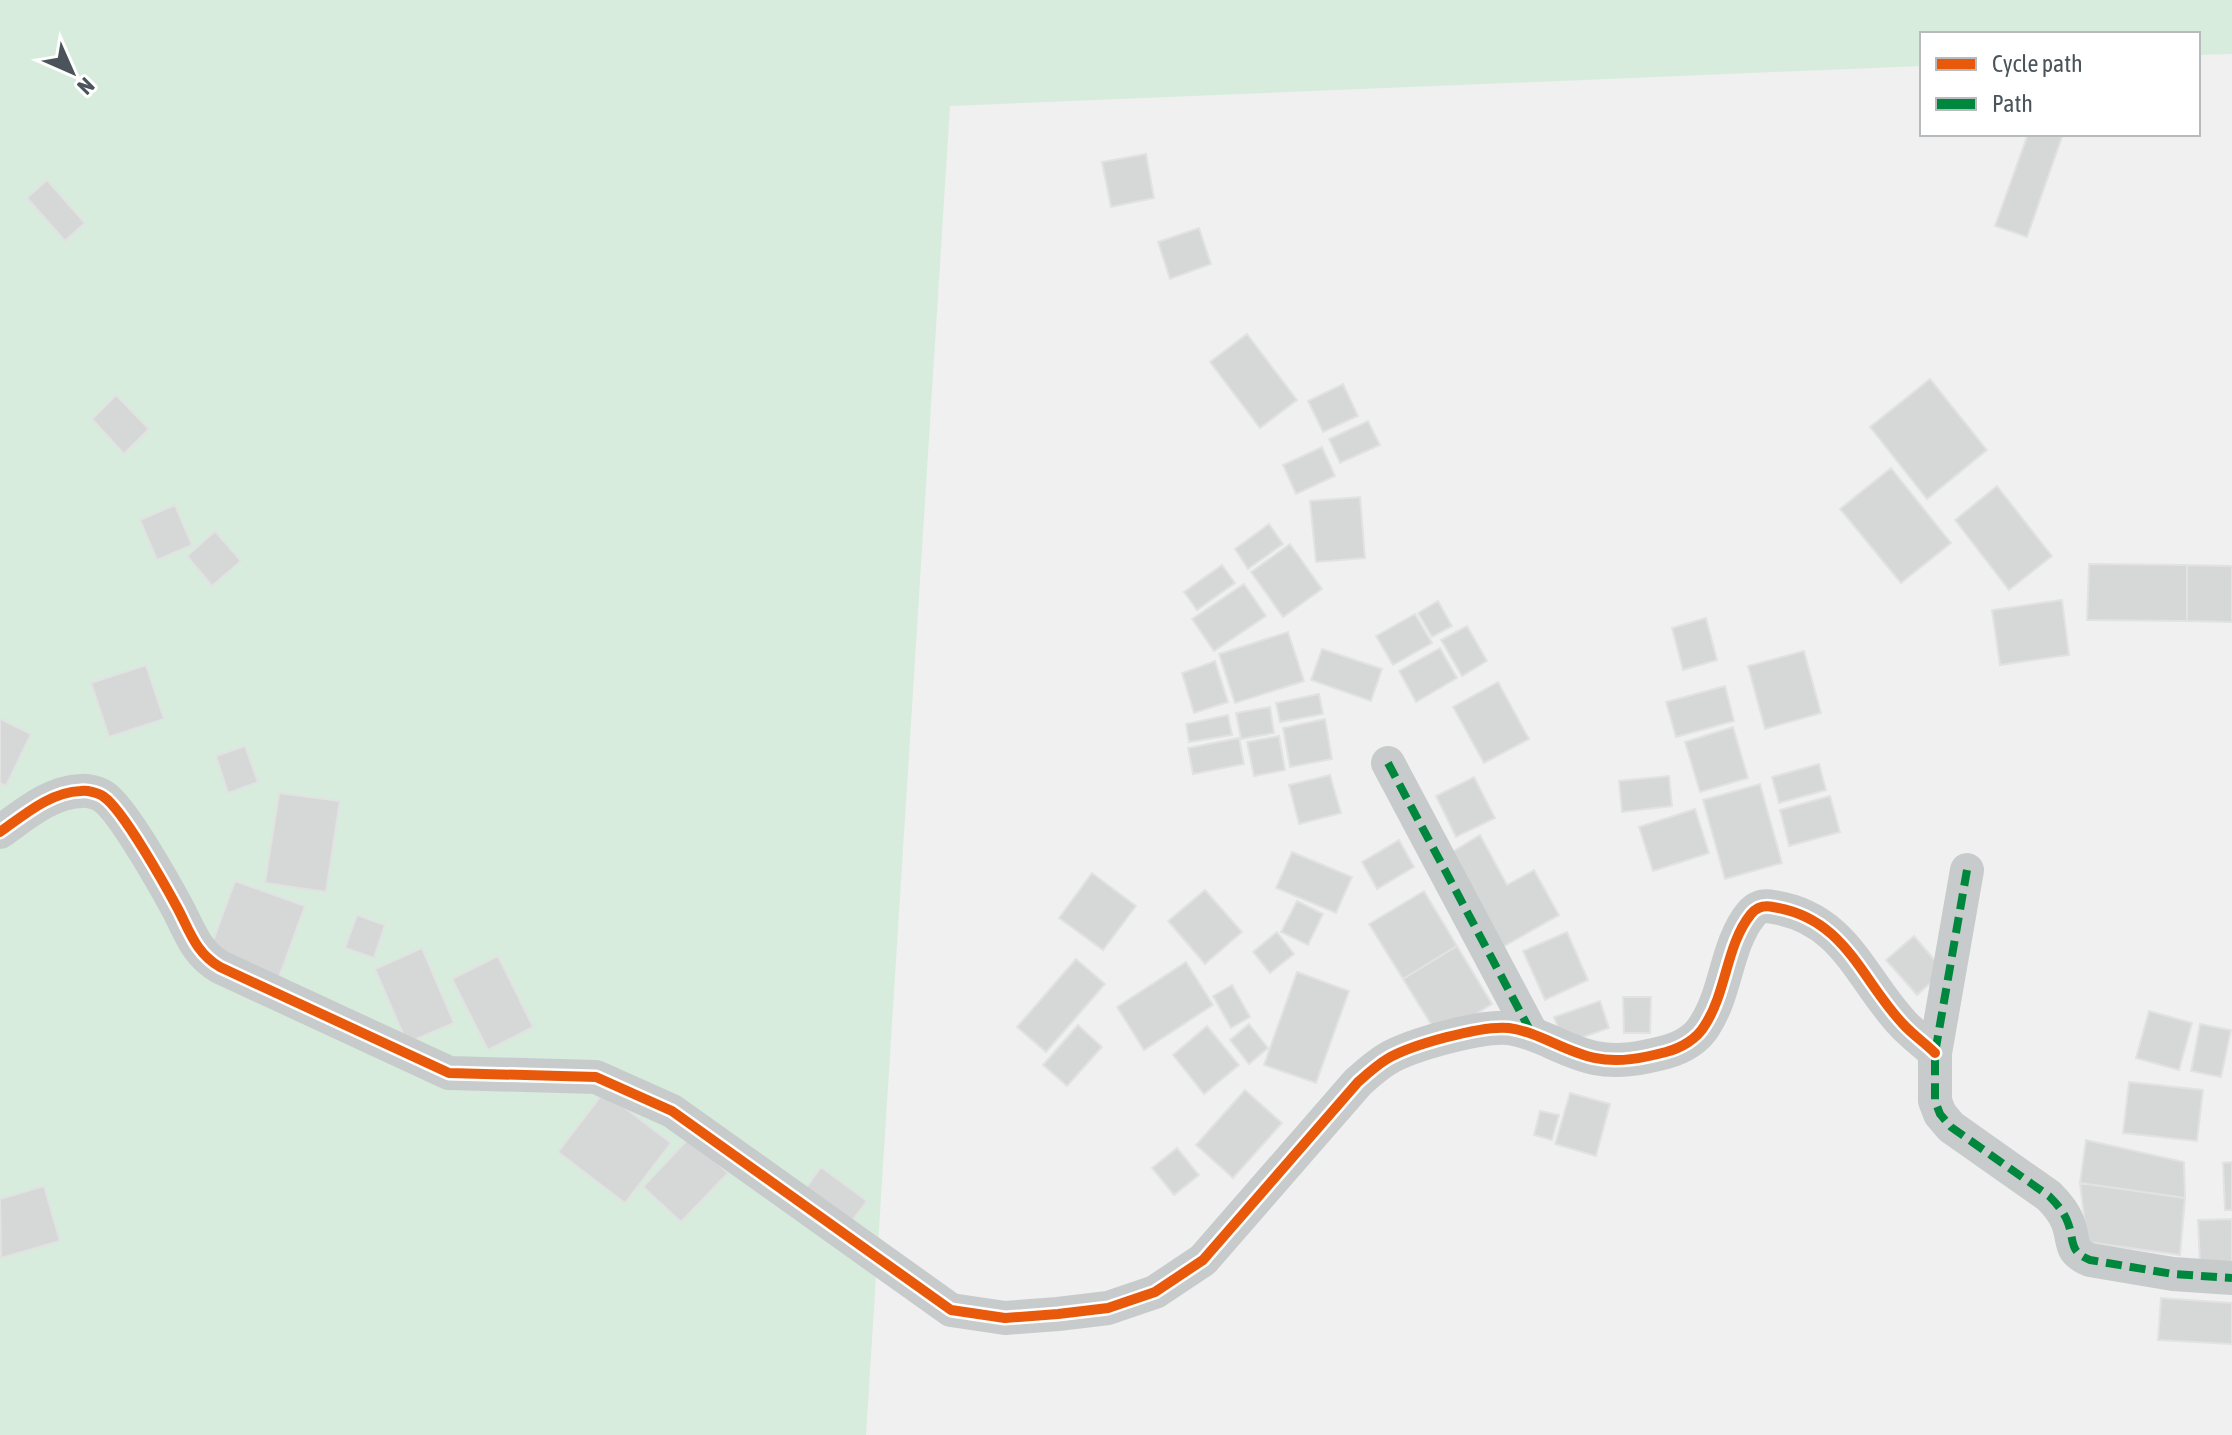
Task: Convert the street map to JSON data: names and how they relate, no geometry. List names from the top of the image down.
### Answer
{
  "legend": ["Cycle path", "Path"],
  "north": "bottom right"
}
